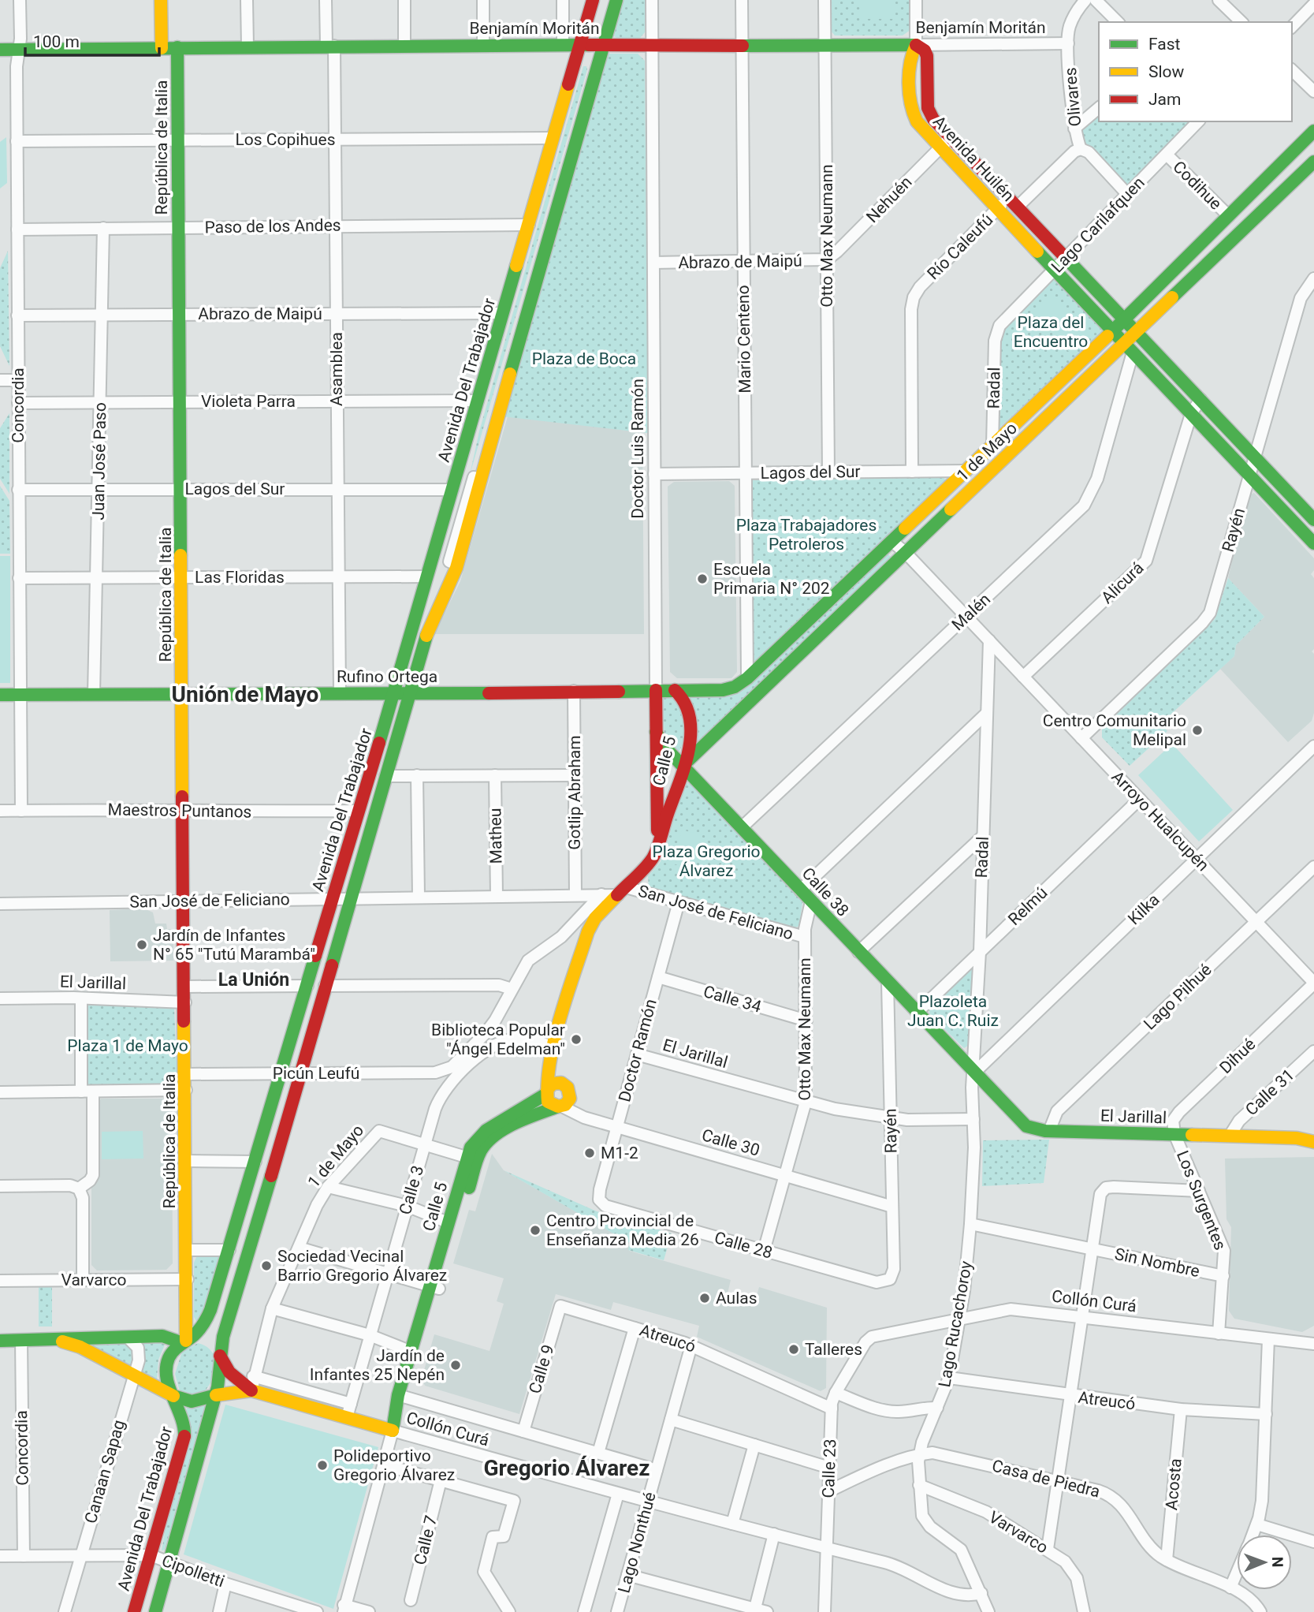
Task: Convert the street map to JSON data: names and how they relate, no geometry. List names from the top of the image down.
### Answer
{
  "streets": {
    "main road": [
      "Benjamín Moritán",
      "República de Italia",
      "Avenida Huilén",
      "Avenida Del Trabajador",
      "Doctor Luis Ramón",
      "1 de Mayo",
      "Rufino Ortega",
      "Calle 5",
      "Calle 38",
      "El Jarillal",
      "Calle 30",
      "Collón Curá"
    ],
    "street": [
      "Olivares",
      "Los Copihues",
      "Codihue",
      "Nehuén",
      "Lago Carilafquen",
      "Paso de los Andes",
      "Otto Max Neumann",
      "Río Caleufú",
      "Abrazo de Maipú",
      "Mario Centeno",
      "Asamblea",
      "Radal",
      "Violeta Parra",
      "Concordia",
      "Juan José Paso",
      "Lagos del Sur",
      "Rayén",
      "Las Floridas",
      "Alicurá",
      "Malén",
      "Gotlip Abraham",
      "Maestros Puntanos",
      "Arroyo Hualcupén",
      "Matheu",
      "San José de Feliciano",
      "Relmú",
      "Kilka",
      "Lago Pilhué",
      "Calle 34",
      "Doctor Ramón",
      "Dihué",
      "Picún Leufú",
      "Calle 31",
      "Calle 3",
      "Los Surgentes",
      "Calle 28",
      "Sin Nombre",
      "Varvarco",
      "Lago Rucachoroy",
      "Atreucó",
      "Calle 9",
      "Calle 23",
      "Canaan Sapag",
      "Casa de Piedra",
      "Acosta",
      "Calle 7",
      "Lago Nonthué",
      "Cipolletti"
    ]
  },
  "crossings": [
    ["Benjamín Moritán", "Olivares"],
    ["Benjamín Moritán", "República de Italia"],
    ["Benjamín Moritán", "Avenida Huilén"],
    ["Benjamín Moritán", "Otto Max Neumann"],
    ["Benjamín Moritán", "Mario Centeno"],
    ["Benjamín Moritán", "Asamblea"],
    ["Benjamín Moritán", "Avenida Del Trabajador"],
    ["Benjamín Moritán", "Concordia"],
    ["Benjamín Moritán", "Doctor Luis Ramón"],
    ["Olivares", "Río Caleufú"],
    ["Los Copihues", "República de Italia"],
    ["Los Copihues", "Asamblea"],
    ["Los Copihues", "Avenida Del Trabajador"],
    ["Los Copihues", "Concordia"],
    ["República de Italia", "Paso de los Andes"],
    ["República de Italia", "Abrazo de Maipú"],
    ["República de Italia", "Avenida Del Trabajador"],
    ["República de Italia", "Violeta Parra"],
    ["República de Italia", "Lagos del Sur"],
    ["República de Italia", "Las Floridas"],
    ["República de Italia", "Rufino Ortega"],
    ["República de Italia", "Maestros Puntanos"],
    ["República de Italia", "San José de Feliciano"],
    ["República de Italia", "El Jarillal"],
    ["República de Italia", "Picún Leufú"],
    ["República de Italia", "Varvarco"],
    ["República de Italia", "Collón Curá"],
    ["Avenida Huilén", "Nehuén"],
    ["Avenida Huilén", "Lago Carilafquen"],
    ["Avenida Huilén", "Río Caleufú"],
    ["Avenida Huilén", "1 de Mayo"],
    ["Avenida Huilén", "Rayén"],
    ["Avenida Huilén", "Alicurá"],
    ["Avenida Huilén", "Malén"],
    ["Codihue", "Lago Carilafquen"],
    ["Codihue", "1 de Mayo"],
    ["Nehuén", "Otto Max Neumann"],
    ["Nehuén", "Abrazo de Maipú"],
    ["Lago Carilafquen", "Radal"],
    ["Paso de los Andes", "Asamblea"],
    ["Paso de los Andes", "Avenida Del Trabajador"],
    ["Paso de los Andes", "Concordia"],
    ["Paso de los Andes", "Juan José Paso"],
    ["Otto Max Neumann", "Abrazo de Maipú"],
    ["Otto Max Neumann", "Lagos del Sur"],
    ["Otto Max Neumann", "Calle 38"],
    ["Otto Max Neumann", "San José de Feliciano"],
    ["Otto Max Neumann", "El Jarillal"],
    ["Otto Max Neumann", "Calle 34"],
    ["Otto Max Neumann", "Calle 30"],
    ["Otto Max Neumann", "Calle 28"],
    ["Río Caleufú", "Lagos del Sur"],
    ["Abrazo de Maipú", "Mario Centeno"],
    ["Abrazo de Maipú", "Asamblea"],
    ["Abrazo de Maipú", "Avenida Del Trabajador"],
    ["Abrazo de Maipú", "Concordia"],
    ["Abrazo de Maipú", "Doctor Luis Ramón"],
    ["Abrazo de Maipú", "Juan José Paso"],
    ["Mario Centeno", "1 de Mayo"],
    ["Mario Centeno", "Lagos del Sur"],
    ["Asamblea", "Violeta Parra"],
    ["Asamblea", "Lagos del Sur"],
    ["Asamblea", "Las Floridas"],
    ["Asamblea", "Rufino Ortega"],
    ["Avenida Del Trabajador", "Violeta Parra"],
    ["Avenida Del Trabajador", "Lagos del Sur"],
    ["Avenida Del Trabajador", "Las Floridas"],
    ["Avenida Del Trabajador", "Rufino Ortega"],
    ["Avenida Del Trabajador", "Maestros Puntanos"],
    ["Avenida Del Trabajador", "San José de Feliciano"],
    ["Avenida Del Trabajador", "Picún Leufú"],
    ["Avenida Del Trabajador", "Collón Curá"],
    ["Avenida Del Trabajador", "Cipolletti"],
    ["Radal", "1 de Mayo"],
    ["Radal", "Arroyo Hualcupén"],
    ["Radal", "Calle 38"],
    ["Radal", "Relmú"],
    ["Radal", "Kilka"],
    ["Radal", "El Jarillal"],
    ["Radal", "Lago Rucachoroy"],
    ["Violeta Parra", "Concordia"],
    ["Violeta Parra", "Juan José Paso"],
    ["Concordia", "Lagos del Sur"],
    ["Concordia", "Las Floridas"],
    ["Concordia", "Rufino Ortega"],
    ["Concordia", "Maestros Puntanos"],
    ["Concordia", "Collón Curá"],
    ["Concordia", "Cipolletti"],
    ["Doctor Luis Ramón", "Lagos del Sur"],
    ["Doctor Luis Ramón", "Rufino Ortega"],
    ["Doctor Luis Ramón", "Calle 5"],
    ["Doctor Luis Ramón", "Calle 38"],
    ["1 de Mayo", "Lagos del Sur"],
    ["1 de Mayo", "Malén"],
    ["1 de Mayo", "Rufino Ortega"],
    ["1 de Mayo", "Calle 5"],
    ["1 de Mayo", "Arroyo Hualcupén"],
    ["1 de Mayo", "Calle 38"],
    ["1 de Mayo", "Calle 3"],
    ["1 de Mayo", "Collón Curá"],
    ["Juan José Paso", "Lagos del Sur"],
    ["Juan José Paso", "Las Floridas"],
    ["Juan José Paso", "Rufino Ortega"],
    ["Rayén", "Arroyo Hualcupén"],
    ["Rayén", "Calle 38"],
    ["Rayén", "El Jarillal"],
    ["Rayén", "Calle 30"],
    ["Rayén", "Calle 28"],
    ["Alicurá", "Arroyo Hualcupén"],
    ["Malén", "Arroyo Hualcupén"],
    ["Malén", "Calle 38"],
    ["Rufino Ortega", "Calle 5"],
    ["Rufino Ortega", "Gotlip Abraham"],
    ["Calle 5", "Calle 38"],
    ["Calle 5", "San José de Feliciano"],
    ["Calle 5", "Calle 30"],
    ["Calle 5", "Calle 3"],
    ["Calle 5", "Collón Curá"],
    ["Gotlip Abraham", "San José de Feliciano"],
    ["Arroyo Hualcupén", "Relmú"],
    ["Arroyo Hualcupén", "Kilka"],
    ["Arroyo Hualcupén", "Lago Pilhué"],
    ["Arroyo Hualcupén", "Dihué"],
    ["Matheu", "San José de Feliciano"],
    ["Calle 38", "Relmú"],
    ["Calle 38", "Kilka"],
    ["Calle 38", "El Jarillal"],
    ["Calle 38", "Lago Rucachoroy"],
    ["San José de Feliciano", "Doctor Ramón"],
    ["Kilka", "El Jarillal"],
    ["Kilka", "Lago Rucachoroy"],
    ["El Jarillal", "Lago Pilhué"],
    ["El Jarillal", "Doctor Ramón"],
    ["El Jarillal", "Dihué"],
    ["El Jarillal", "Calle 31"],
    ["El Jarillal", "Los Surgentes"],
    ["El Jarillal", "Lago Rucachoroy"],
    ["Calle 34", "Doctor Ramón"],
    ["Doctor Ramón", "Calle 30"],
    ["Doctor Ramón", "Calle 28"],
    ["Dihué", "Los Surgentes"],
    ["Calle 3", "Collón Curá"],
    ["Los Surgentes", "Sin Nombre"],
    ["Los Surgentes", "Collón Curá"],
    ["Sin Nombre", "Varvarco"],
    ["Sin Nombre", "Collón Curá"],
    ["Sin Nombre", "Lago Rucachoroy"],
    ["Sin Nombre", "Atreucó"],
    ["Sin Nombre", "Casa de Piedra"],
    ["Varvarco", "Lago Rucachoroy"],
    ["Collón Curá", "Lago Rucachoroy"],
    ["Collón Curá", "Calle 23"],
    ["Collón Curá", "Canaan Sapag"],
    ["Collón Curá", "Lago Nonthué"],
    ["Lago Rucachoroy", "Atreucó"],
    ["Lago Rucachoroy", "Casa de Piedra"],
    ["Atreucó", "Calle 9"],
    ["Atreucó", "Calle 23"],
    ["Atreucó", "Acosta"],
    ["Atreucó", "Lago Nonthué"],
    ["Calle 23", "Casa de Piedra"],
    ["Canaan Sapag", "Cipolletti"],
    ["Casa de Piedra", "Acosta"]
  ],
  "districts": ["Unión de Mayo", "La Unión", "Gregorio Álvarez"],
  "parks": [
    "Plaza del Encuentro",
    "Plaza de Boca",
    "Plaza Trabajadores Petroleros",
    "Plaza Gregorio Álvarez",
    "Plazoleta Juan C. Ruiz",
    "Plaza 1 de Mayo"
  ],
  "places": [
    "Escuela Primaria N° 202",
    "Centro Comunitario Melipal",
    "Jardín de Infantes N° 65 \"Tutú Marambá\"",
    "Biblioteca Popular \"Ángel Edelman\"",
    "M1-2",
    "Centro Provincial de Enseñanza Media 26",
    "Sociedad Vecinal Barrio Gregorio Álvarez",
    "Aulas",
    "Talleres",
    "Jardín de Infantes 25 Nepén",
    "Polideportivo Gregorio Álvarez"
  ],
  "legend": ["Fast", "Slow", "Jam"],
  "scale_bar": "100 m",
  "north": "right"
}
